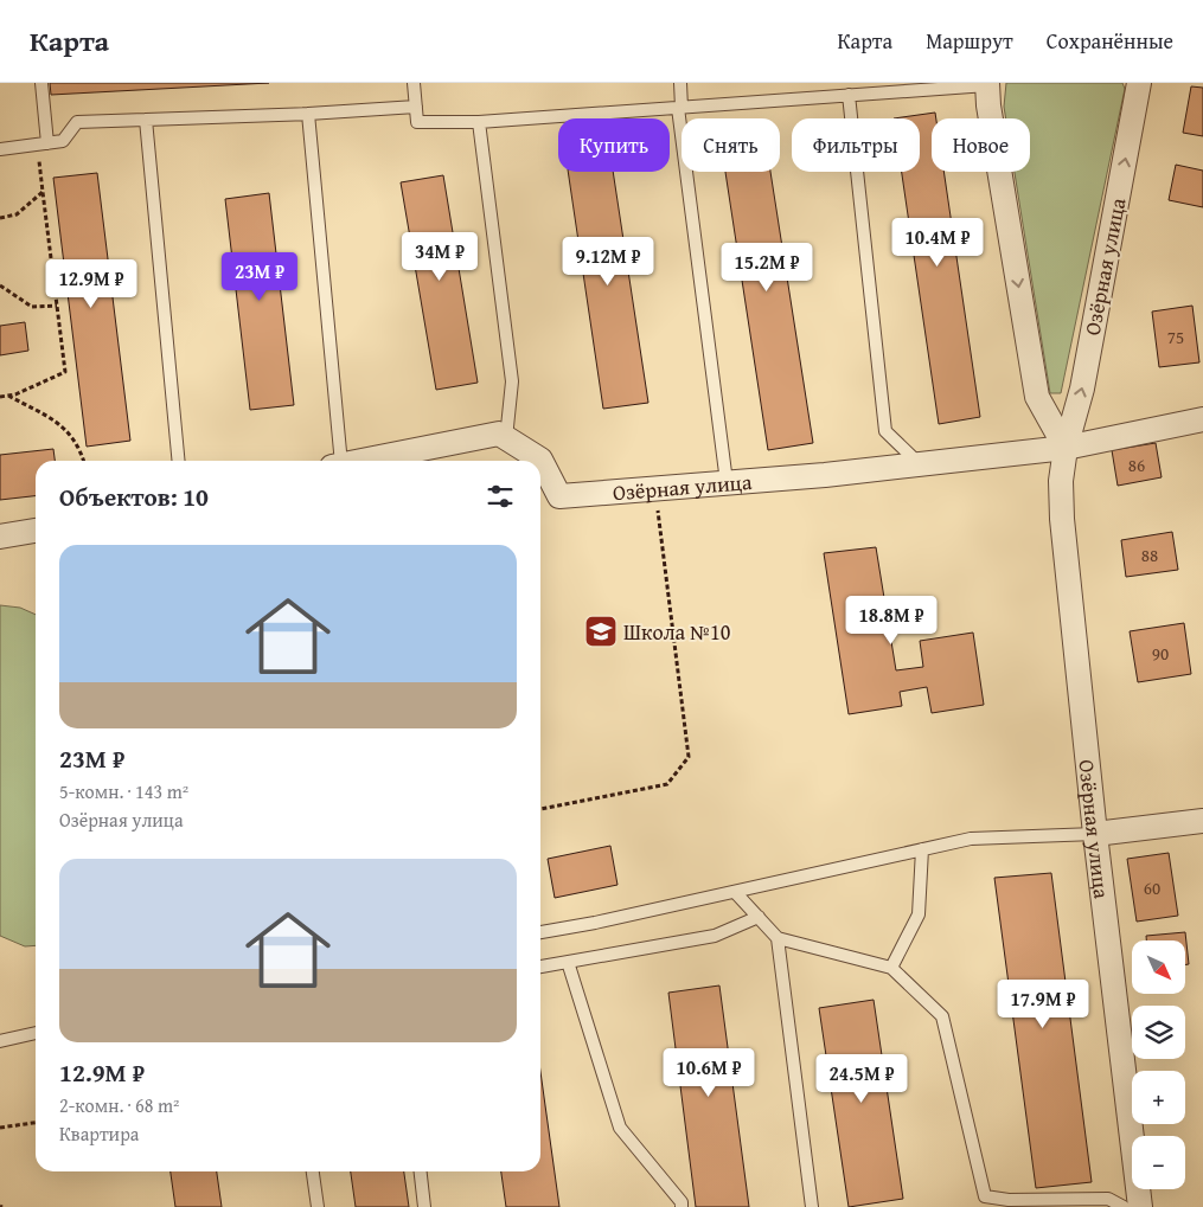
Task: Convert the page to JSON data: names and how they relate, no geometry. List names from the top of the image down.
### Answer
{
  "streets": {
    "street": ["Озёрная улица"]
  },
  "places": {
    "school or university": ["Школа №10"]
  },
  "house_numbers": [
    "75",
    "86",
    "88",
    "90",
    "60"
  ],
  "north": "bottom right",
  "page": {
    "header": "Карта",
    "nav": ["Карта", "Маршрут", "Сохранённые"],
    "chip": [
      "Купить",
      "Снять",
      "Фильтры",
      "Новое"
    ],
    "price": [
      "10.4M ₽",
      "34M ₽",
      "9.12M ₽",
      "15.2M ₽",
      "23M ₽",
      "12.9M ₽",
      "18.8M ₽",
      "17.9M ₽",
      "10.6M ₽",
      "24.5M ₽"
    ],
    "heading": "Объектов: 10",
    "list": [
      {
        "name": "23M ₽",
        "note": "5-комн. · 143 m² · Озёрная улица"
      },
      {
        "name": "12.9M ₽",
        "note": "2-комн. · 68 m² · Квартира"
      }
    ],
    "map_buttons": ["+", "−"]
  }
}
